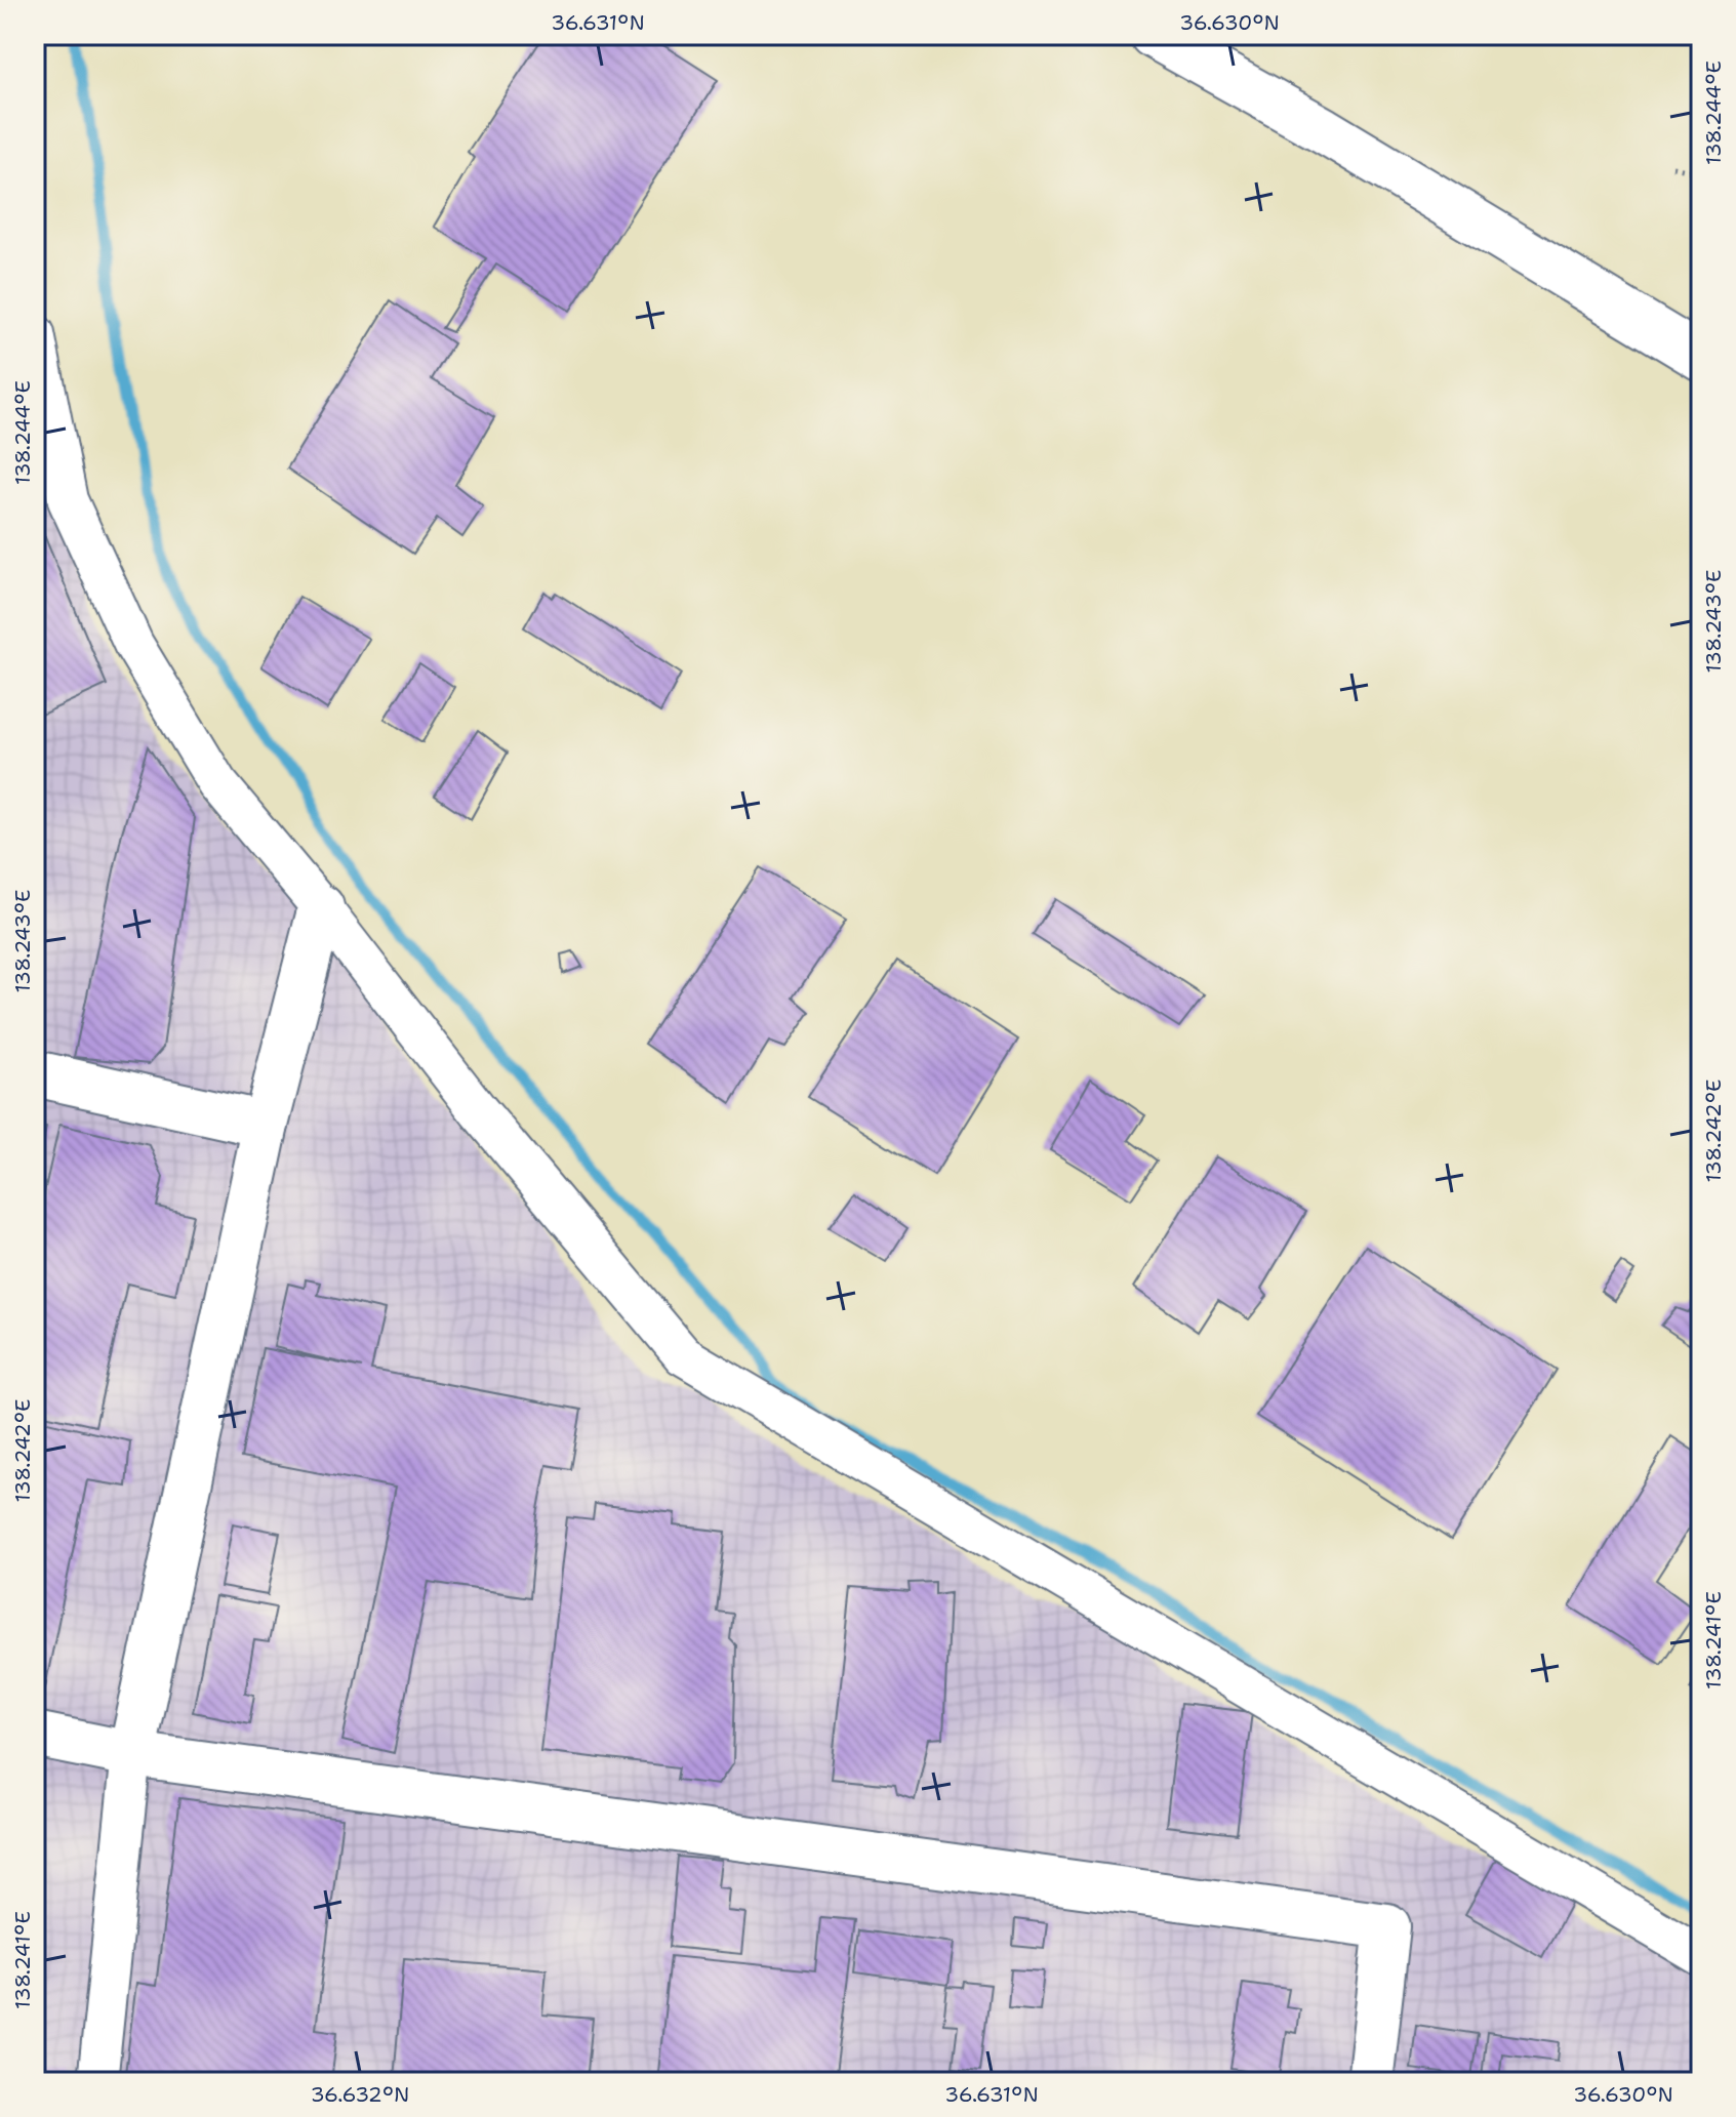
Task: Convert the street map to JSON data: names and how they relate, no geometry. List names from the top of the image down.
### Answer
{
  "coordinates": [
    "36.631°N",
    "36.630°N",
    "138.244°E",
    "138.243°E",
    "138.242°E",
    "138.241°E",
    "36.632°N"
  ]
}
